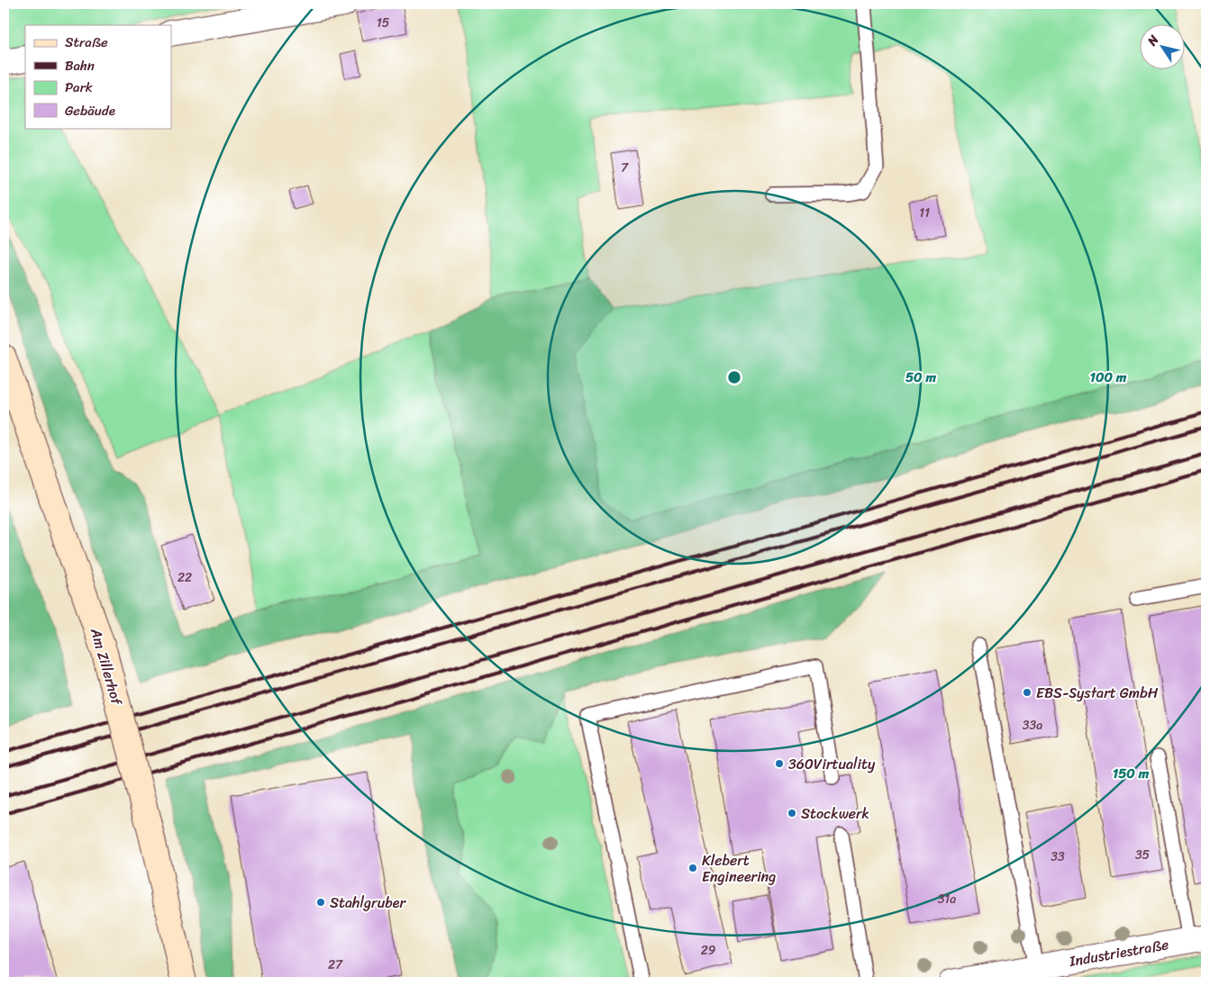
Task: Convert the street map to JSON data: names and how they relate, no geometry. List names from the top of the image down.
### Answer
{
  "streets": {
    "street": ["Am Zillerhof", "Industriestraße"]
  },
  "places": [
    "EBS-Systart GmbH",
    "360Virtuality",
    "Stockwerk",
    "Klebert Engineering",
    "Stahlgruber"
  ],
  "house_numbers": [
    "15",
    "7",
    "11",
    "22",
    "33a",
    "35",
    "33",
    "31a",
    "29",
    "27"
  ],
  "legend": [
    "Straße",
    "Bahn",
    "Park",
    "Gebäude"
  ],
  "north": "top left",
  "rings": ["50 m", "100 m", "150 m"]
}
